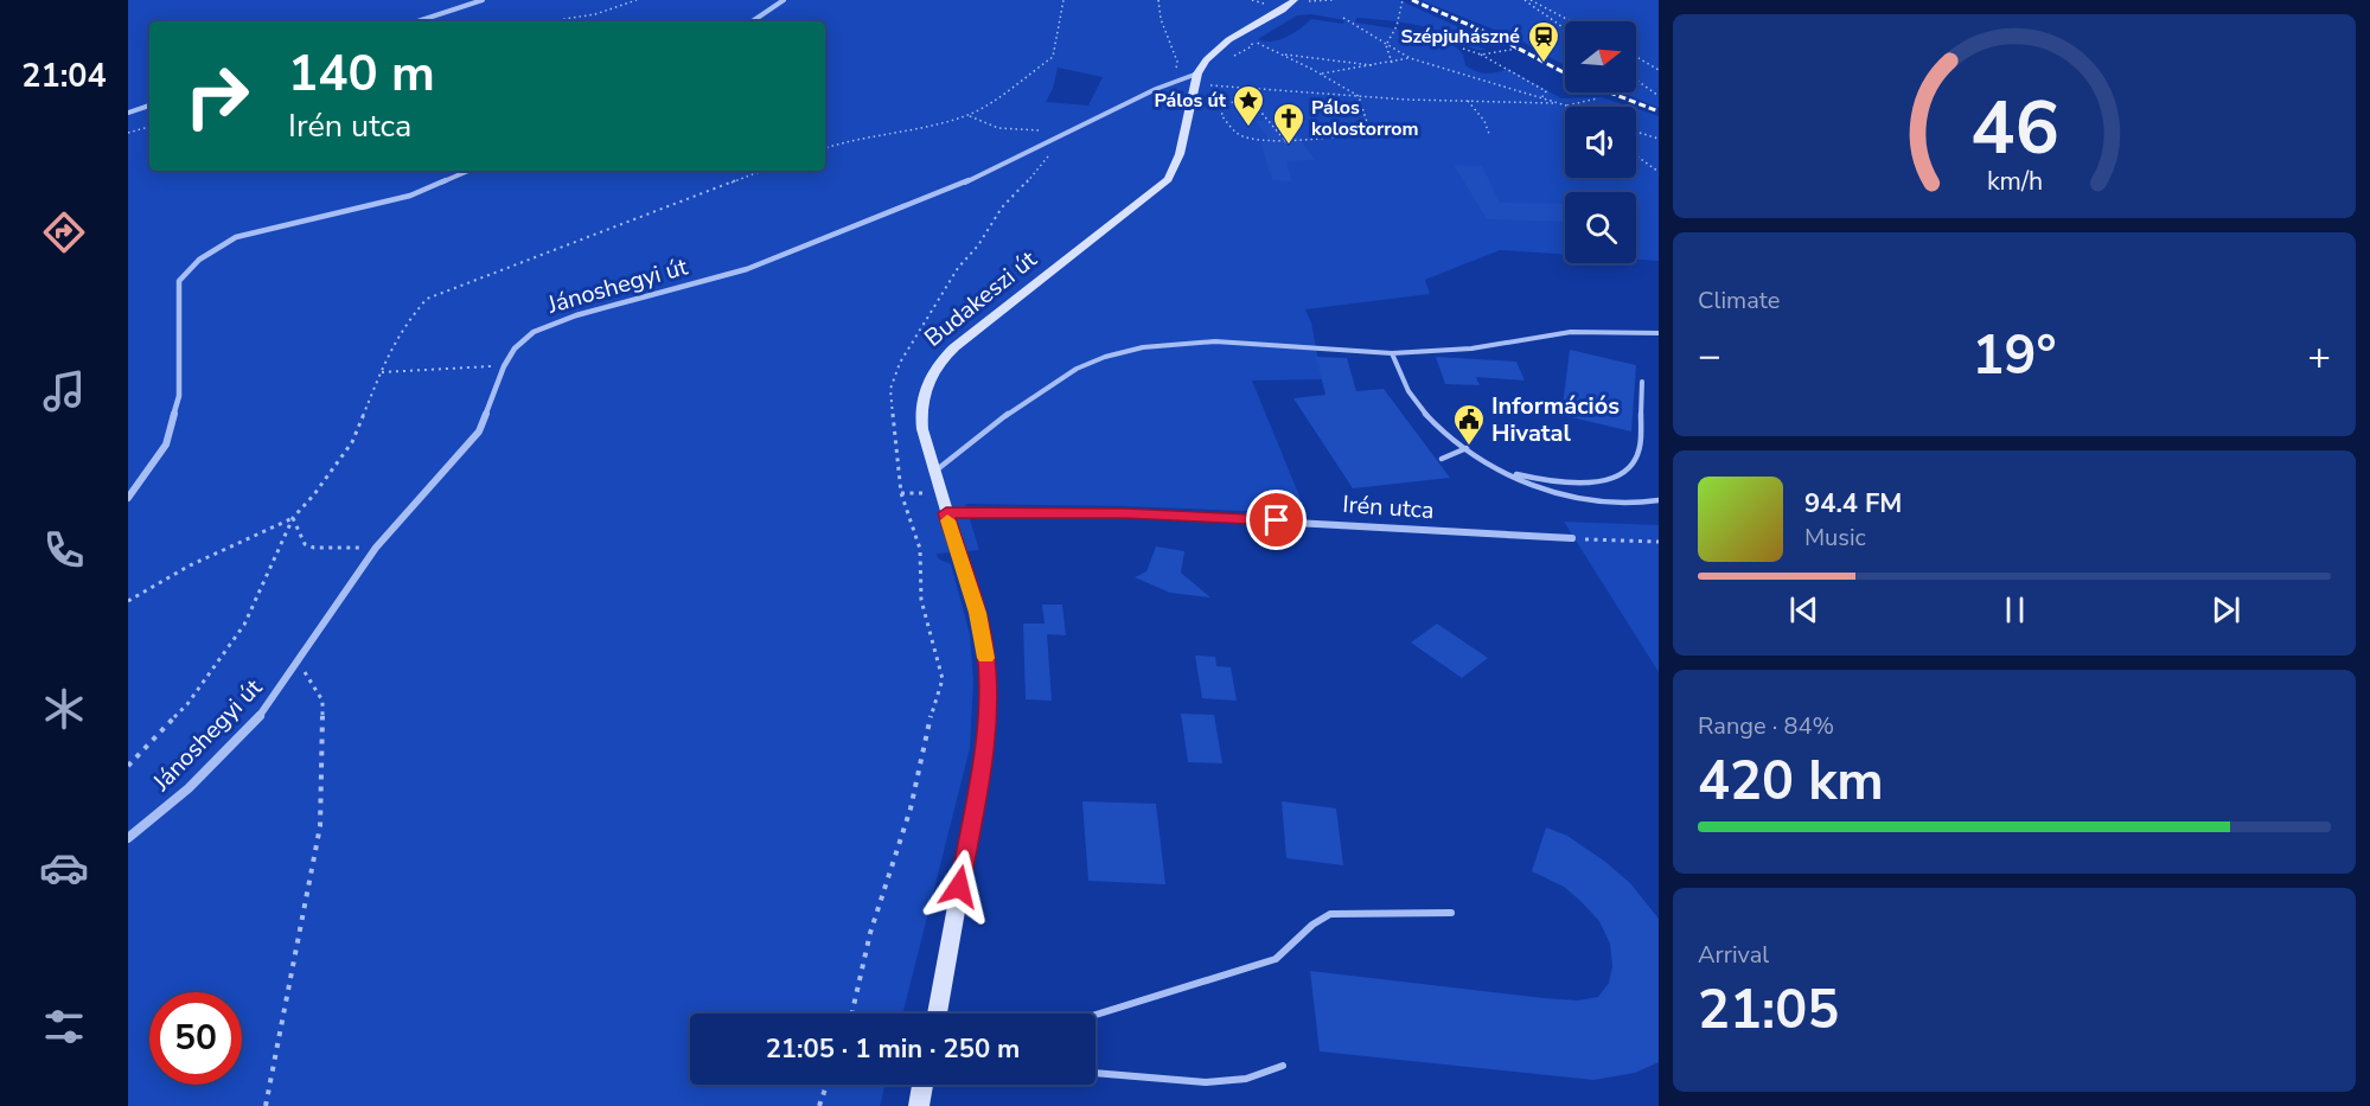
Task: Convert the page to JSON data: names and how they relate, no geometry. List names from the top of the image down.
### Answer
{
  "streets": {
    "main road": ["Budakeszi út"],
    "street": ["Jánoshegyi út", "Irén utca"]
  },
  "crossings": [
    ["Jánoshegyi út", "Budakeszi út"],
    ["Budakeszi út", "Irén utca"]
  ],
  "places": {
    "station": ["Szépjuhászné"],
    "place": ["Pálos út"],
    "church": ["Pálos kolostorrom"],
    "public building": ["Információs Hivatal"]
  },
  "north": "right",
  "page": {
    "tabs": "21:04",
    "turn": ["140 m", "Irén utca"],
    "tile": [
      "Climate",
      ["Range · 84%", "420 km"],
      ["Arrival", "21:05"]
    ],
    "heat": ["−", "19°", "+"],
    "song": ["94.4 FM", "Music"],
    "limit": "50",
    "trip": "21:05 · 1 min · 250 m",
    "gauge": ["46", "km/h"]
  }
}
